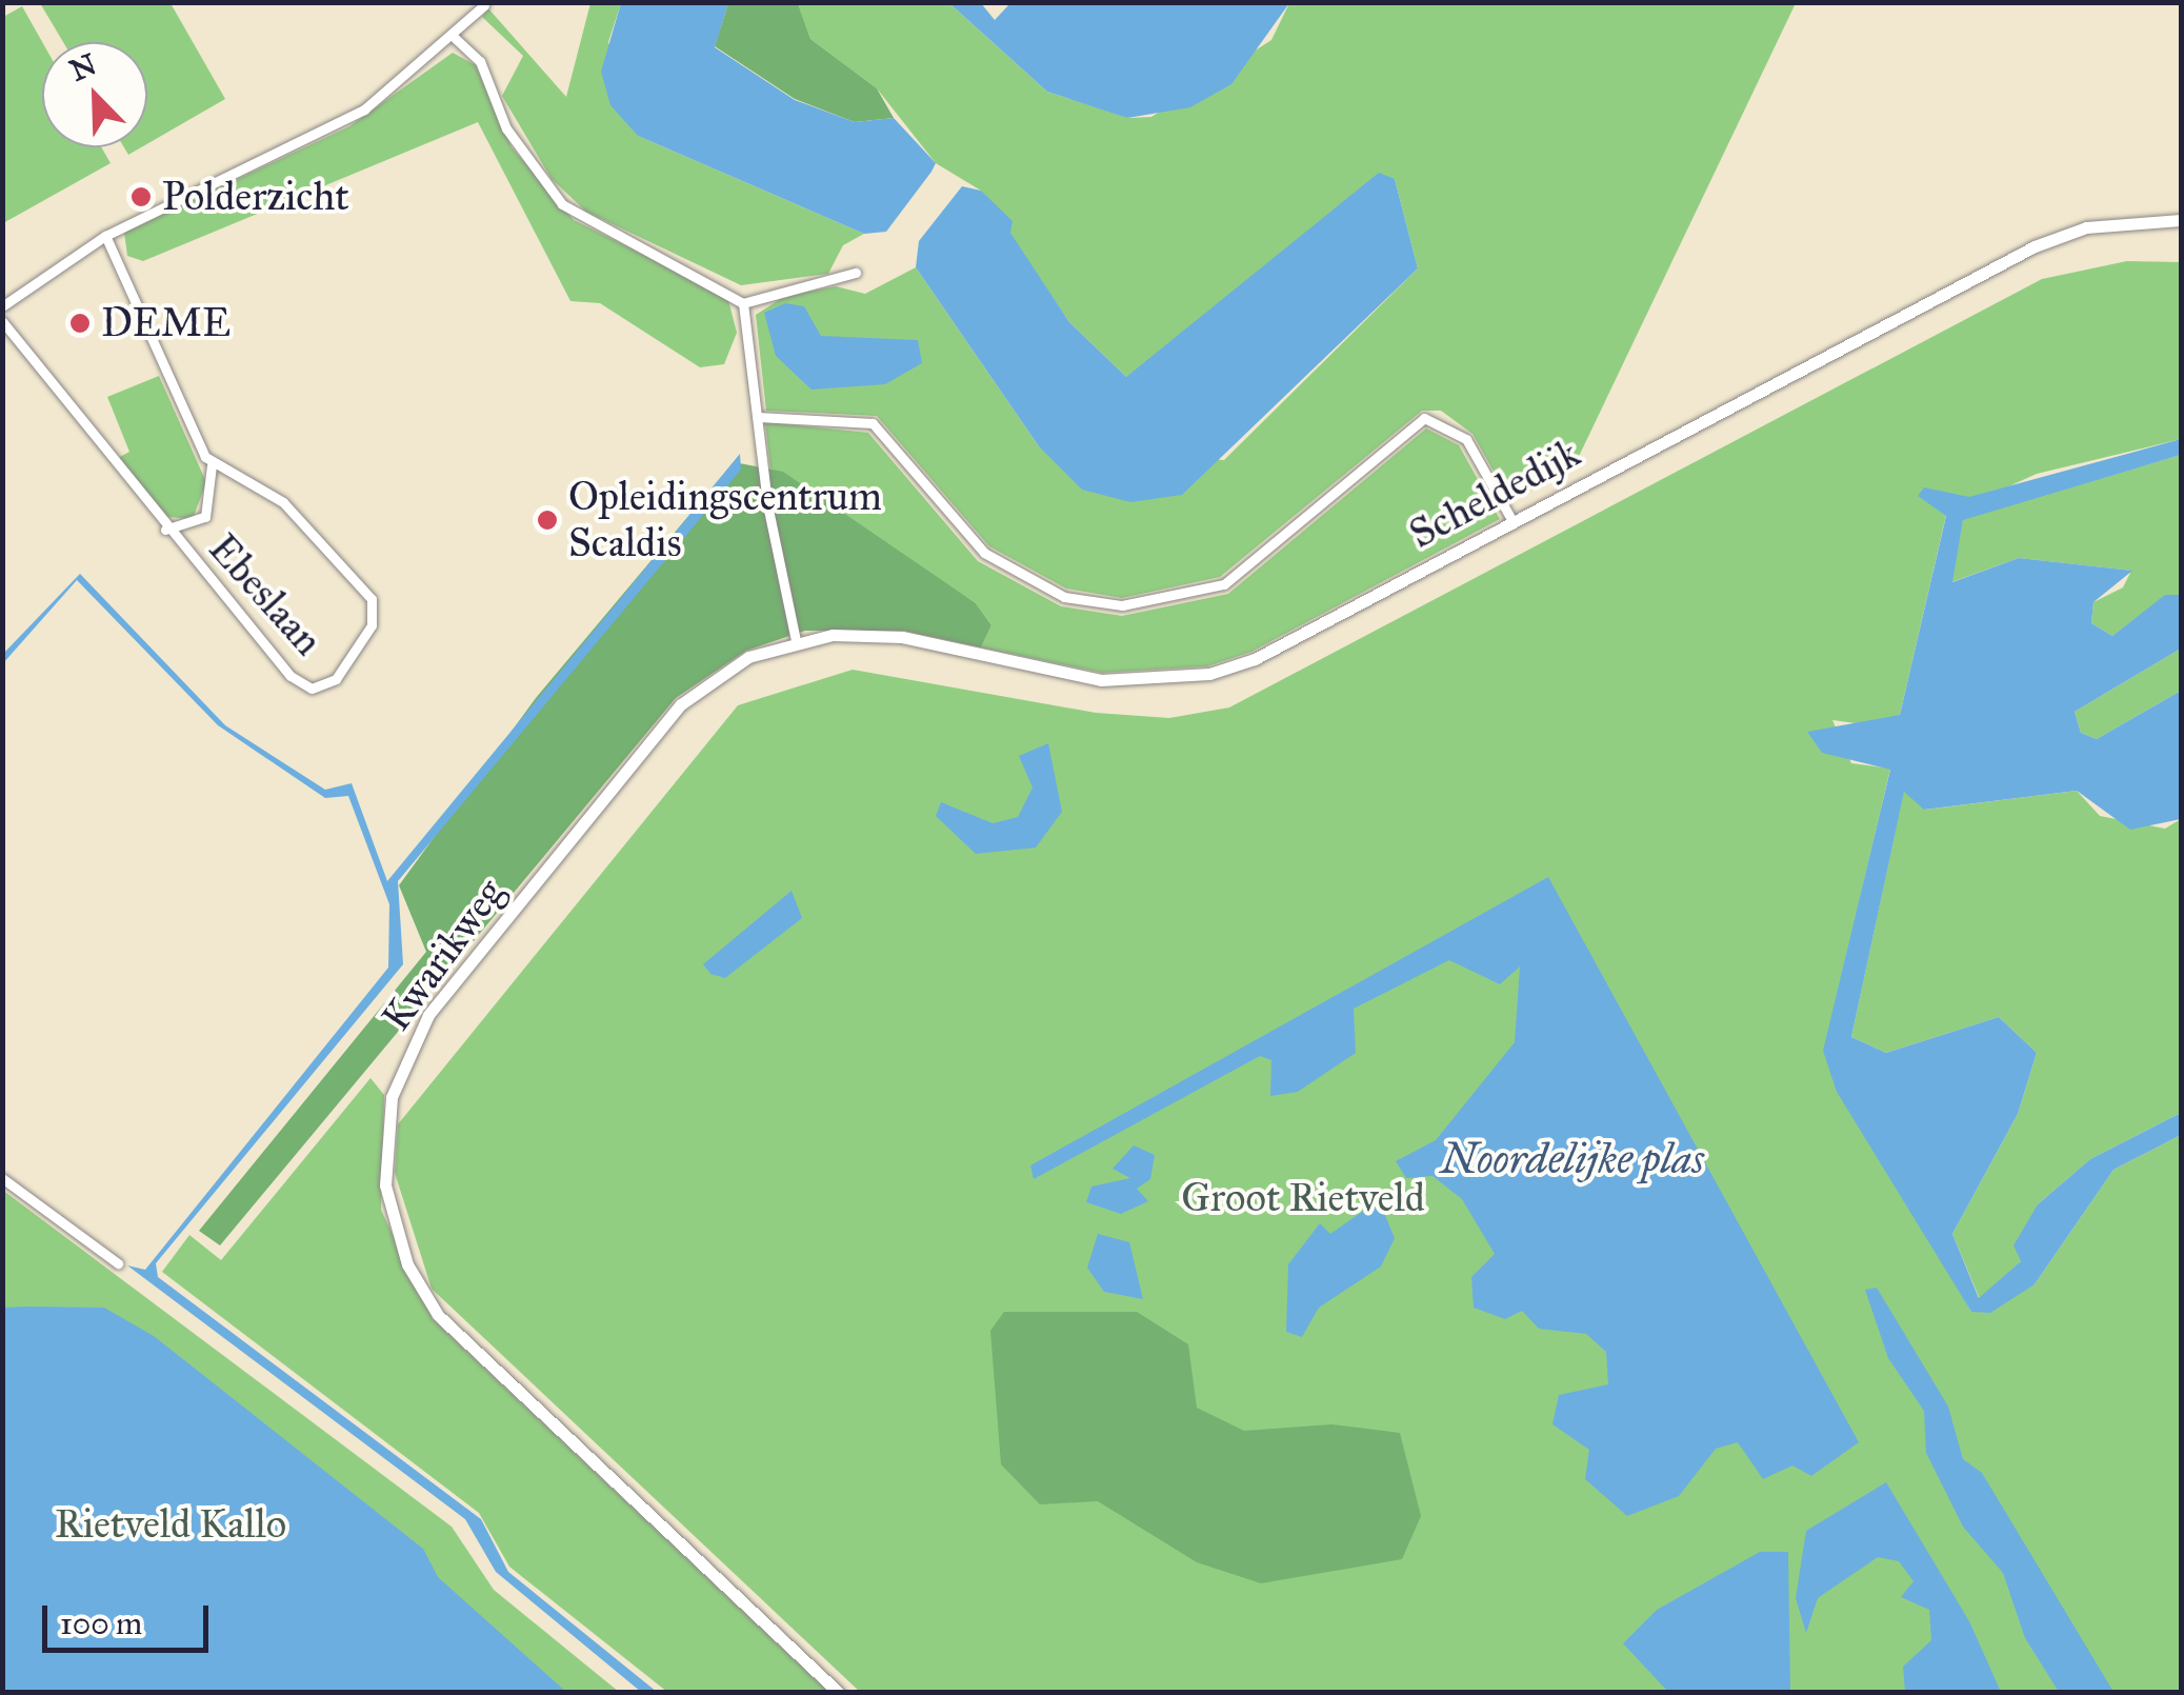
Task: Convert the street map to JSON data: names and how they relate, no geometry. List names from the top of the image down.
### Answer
{
  "streets": {
    "street": ["Scheldedijk", "Ebeslaan", "Kwarikweg"]
  },
  "crossings": [
    ["Scheldedijk", "Kwarikweg"]
  ],
  "water": ["Noordelijke plas"],
  "parks": ["Groot Rietveld", "Rietveld Kallo"],
  "places": ["Polderzicht", "DEME", "Opleidingscentrum Scaldis"],
  "scale_bar": "100 m",
  "north": "top left"
}
